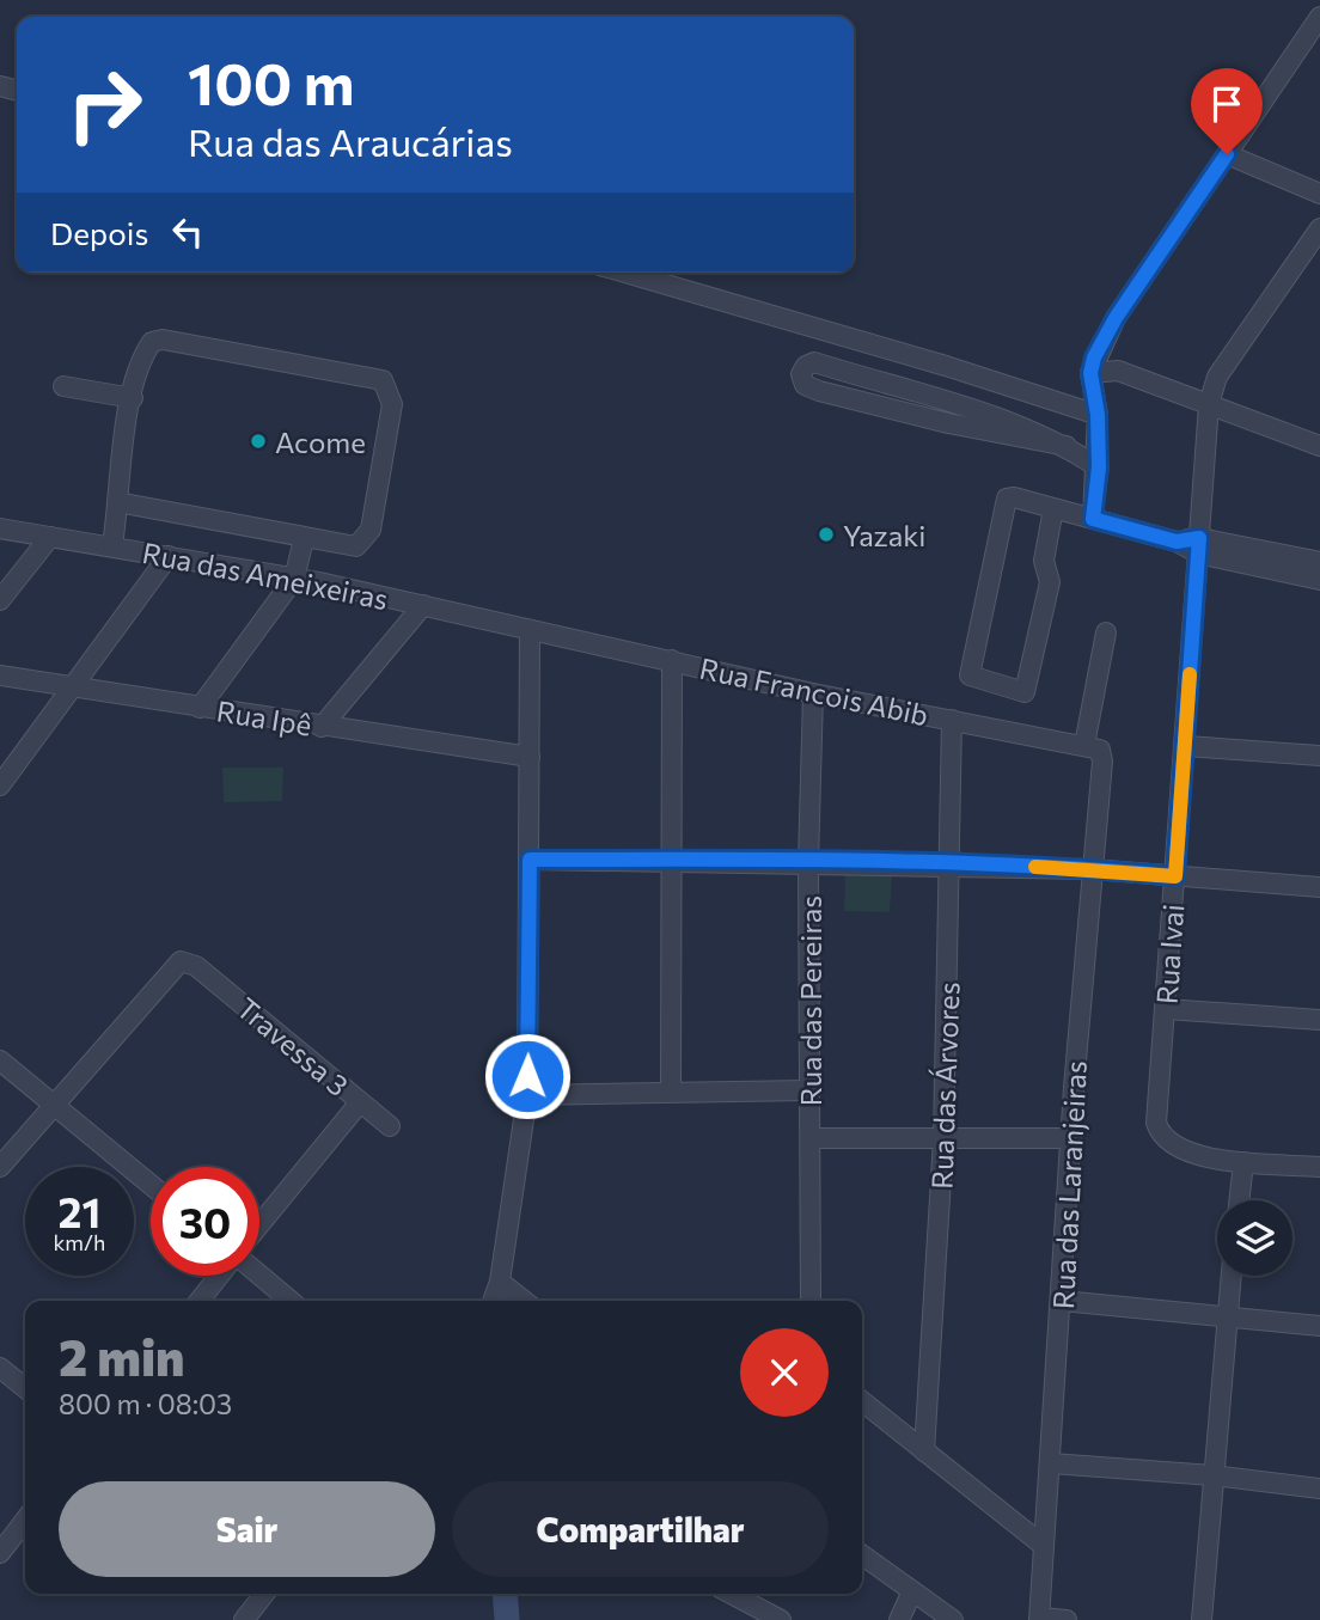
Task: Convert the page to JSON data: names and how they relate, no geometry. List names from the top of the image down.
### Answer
{
  "streets": {
    "street": [
      "Rua das Ameixeiras",
      "Rua Francois Abib",
      "Rua Ipê",
      "Rua Ivai",
      "Rua das Pereiras",
      "Travessa 3",
      "Rua das Árvores",
      "Rua das Laranjeiras"
    ]
  },
  "crossings": [
    ["Rua das Ameixeiras", "Rua Francois Abib"],
    ["Rua Francois Abib", "Rua das Pereiras"],
    ["Rua Francois Abib", "Rua das Árvores"],
    ["Rua Francois Abib", "Rua das Laranjeiras"]
  ],
  "places": ["Acome", "Yazaki"],
  "page": {
    "turn": ["100 m", "Rua das Araucárias"],
    "then": "Depois",
    "speed": "21 km/h",
    "limit": "30",
    "heading": ["2 min", "800 m · 08:03"],
    "buttons": ["Sair", "Compartilhar"]
  }
}
